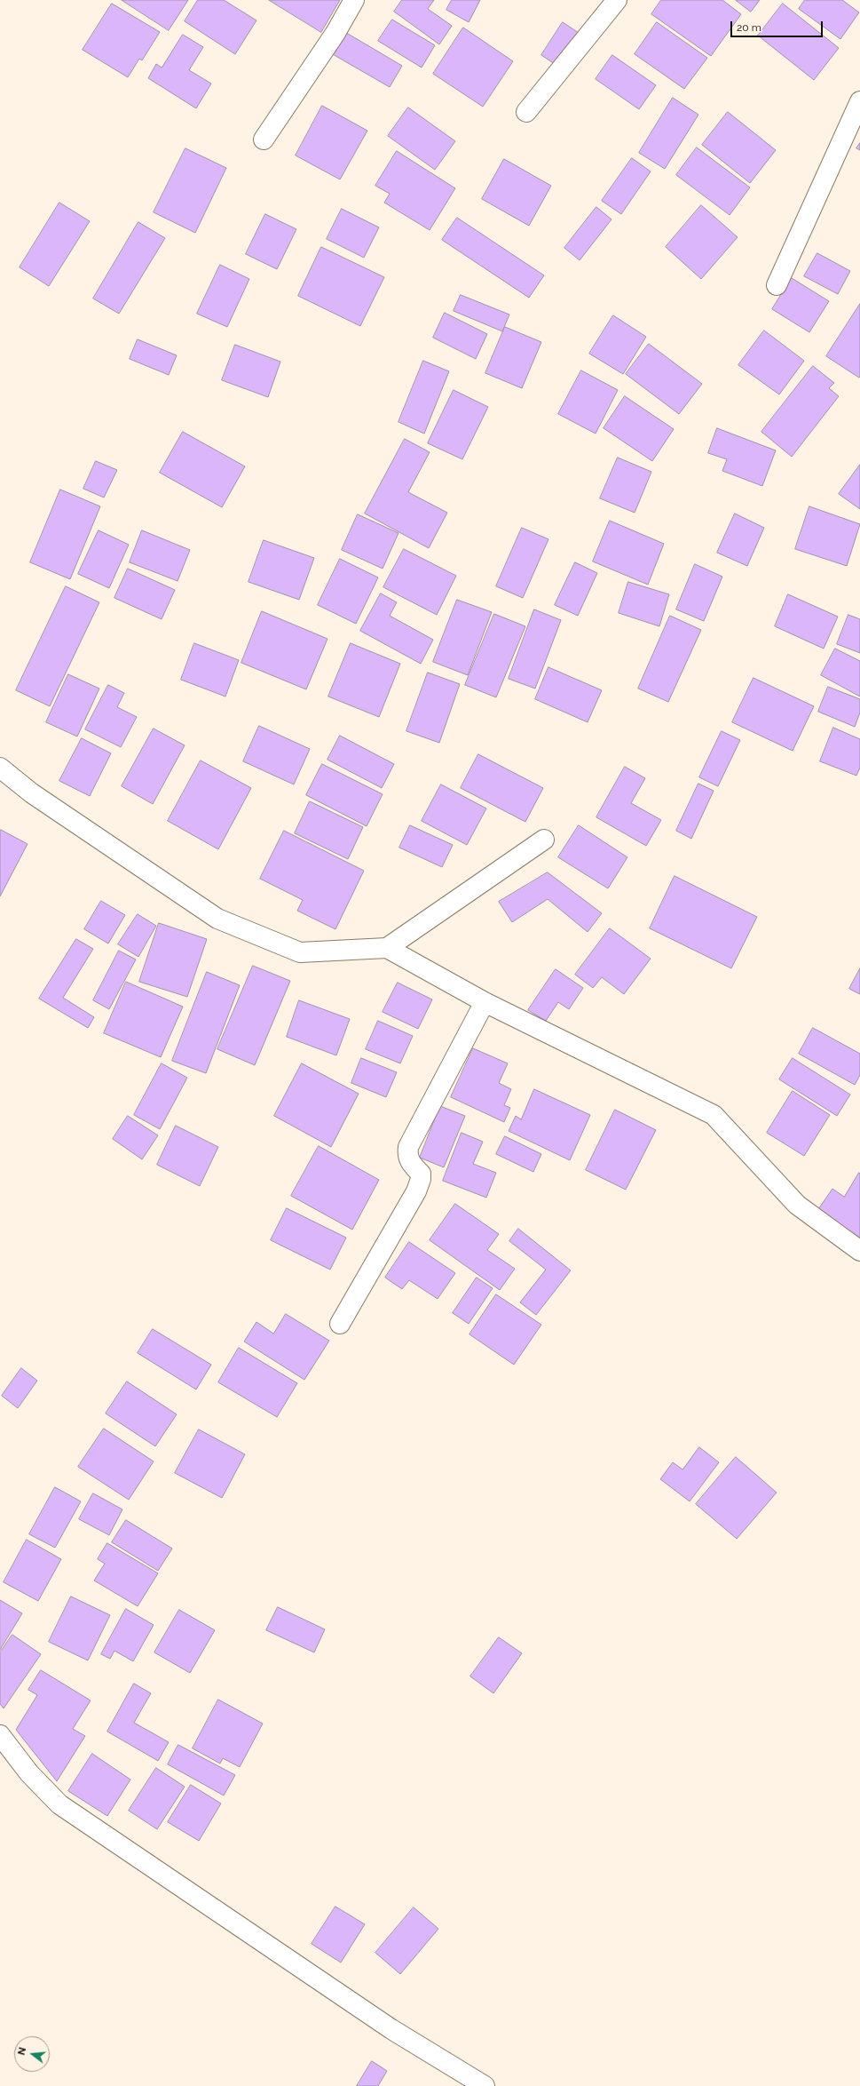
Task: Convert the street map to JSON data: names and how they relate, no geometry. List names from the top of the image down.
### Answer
{
  "scale_bar": "20 m",
  "north": "left"
}
